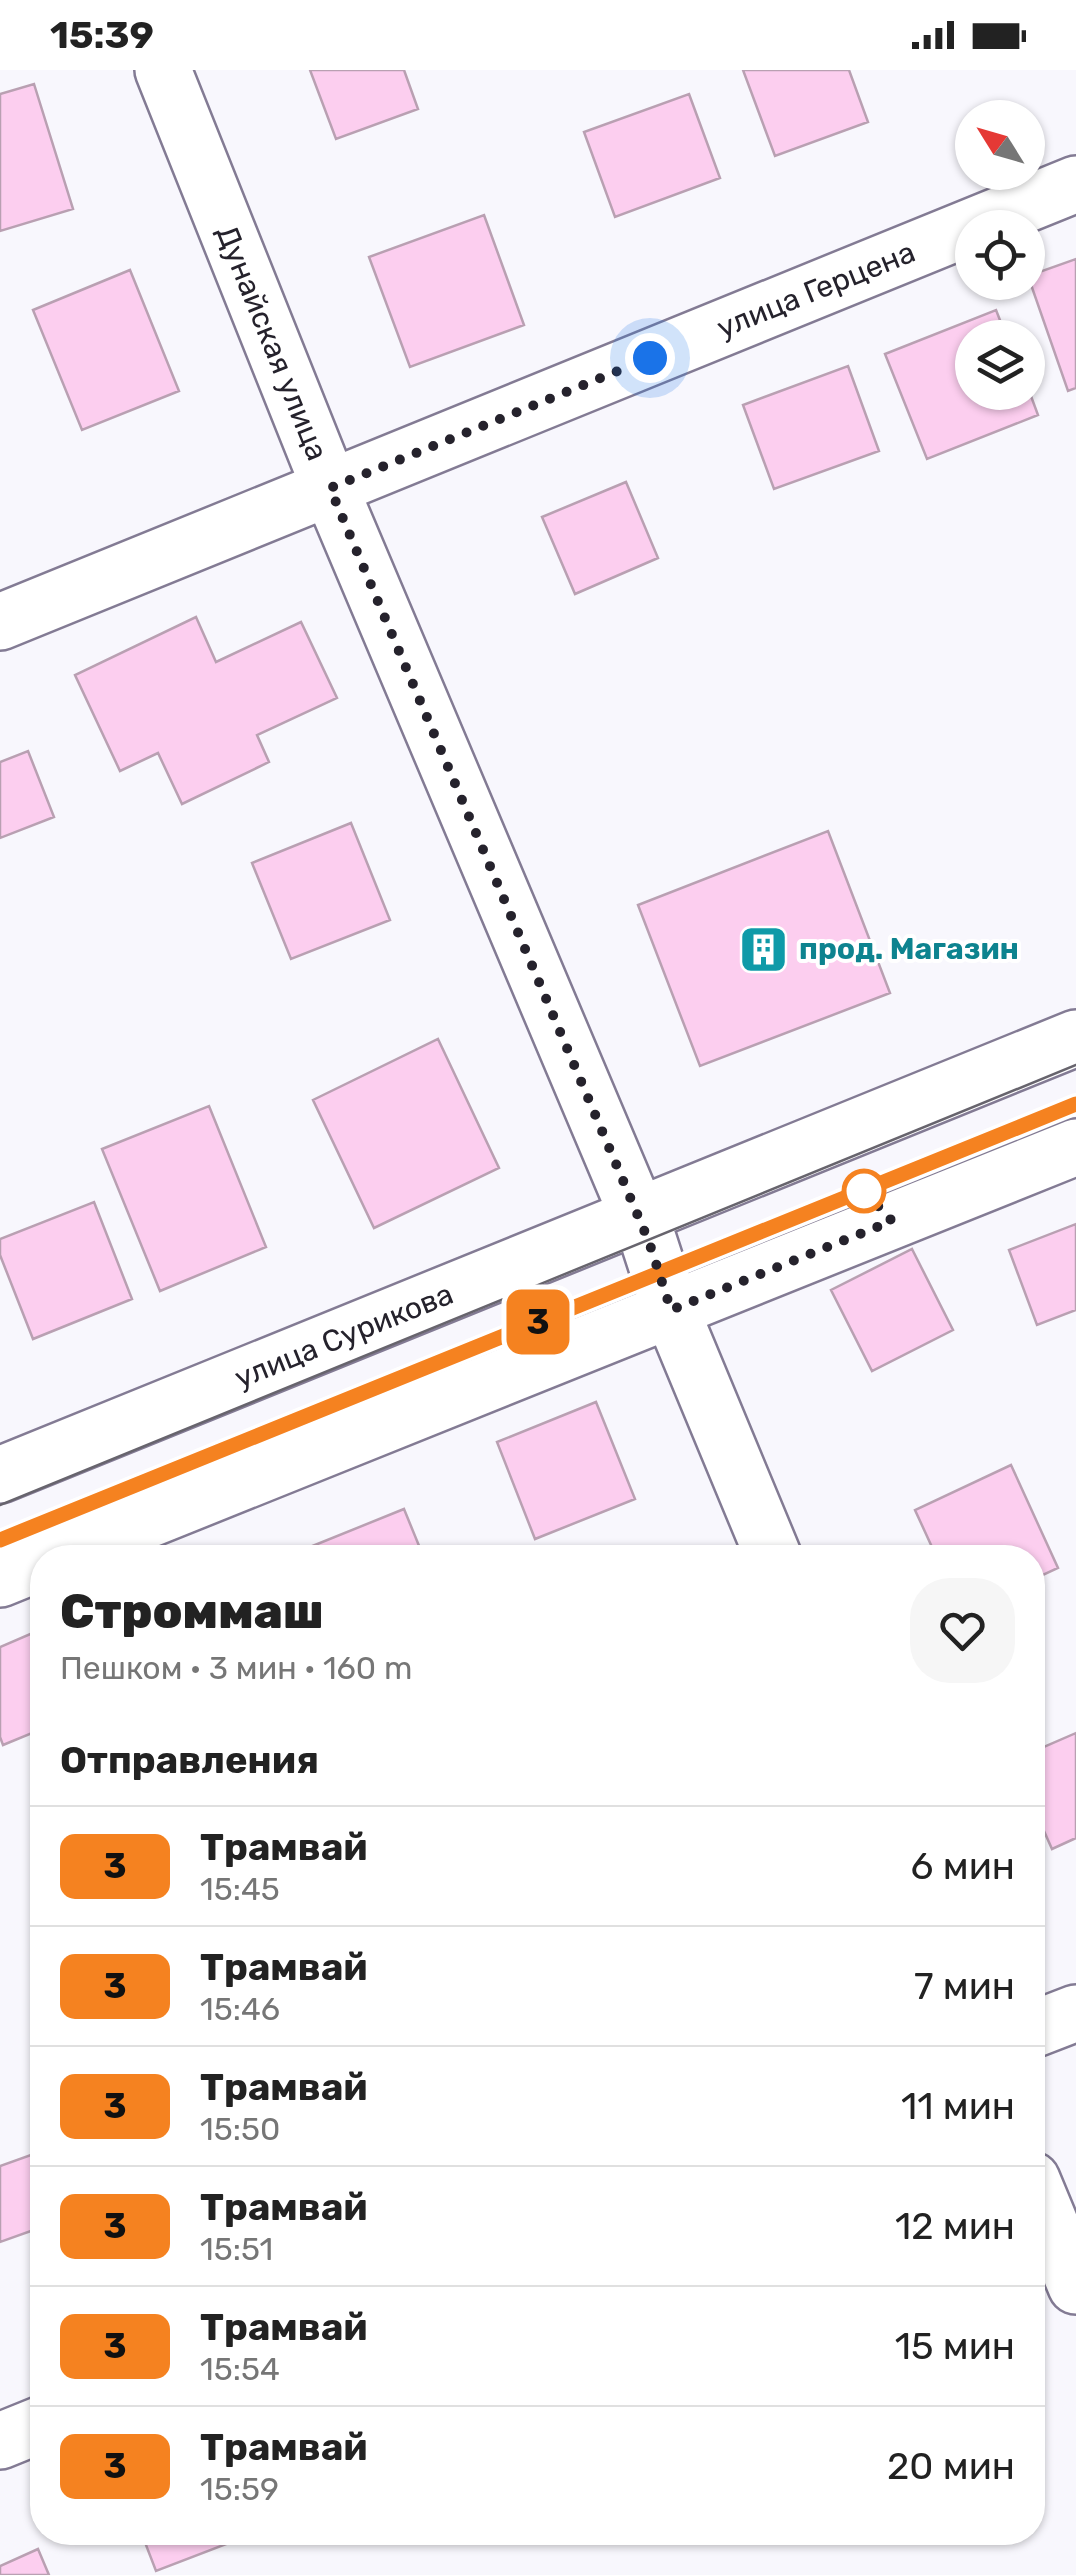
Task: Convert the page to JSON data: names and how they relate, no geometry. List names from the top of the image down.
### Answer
{
  "streets": {
    "street": ["улица Герцена", "Дунайская улица", "улица Сурикова"]
  },
  "crossings": [
    ["улица Герцена", "Дунайская улица"],
    ["Дунайская улица", "улица Сурикова"]
  ],
  "places": {
    "building": ["прод. Магазин"]
  },
  "lines": ["tram line 3"],
  "north": "top left",
  "page": {
    "status": "15:39",
    "on_map": "3",
    "heading": [
      ["Строммаш", "Пешком · 3 мин · 160 m"],
      "Отправления"
    ],
    "list": [
      {
        "mark": "3",
        "name": "Трамвай",
        "note": "15:45",
        "value": "6 мин"
      },
      {
        "mark": "3",
        "name": "Трамвай",
        "note": "15:46",
        "value": "7 мин"
      },
      {
        "mark": "3",
        "name": "Трамвай",
        "note": "15:50",
        "value": "11 мин"
      },
      {
        "mark": "3",
        "name": "Трамвай",
        "note": "15:51",
        "value": "12 мин"
      },
      {
        "mark": "3",
        "name": "Трамвай",
        "note": "15:54",
        "value": "15 мин"
      },
      {
        "mark": "3",
        "name": "Трамвай",
        "note": "15:59",
        "value": "20 мин"
      }
    ]
  }
}
